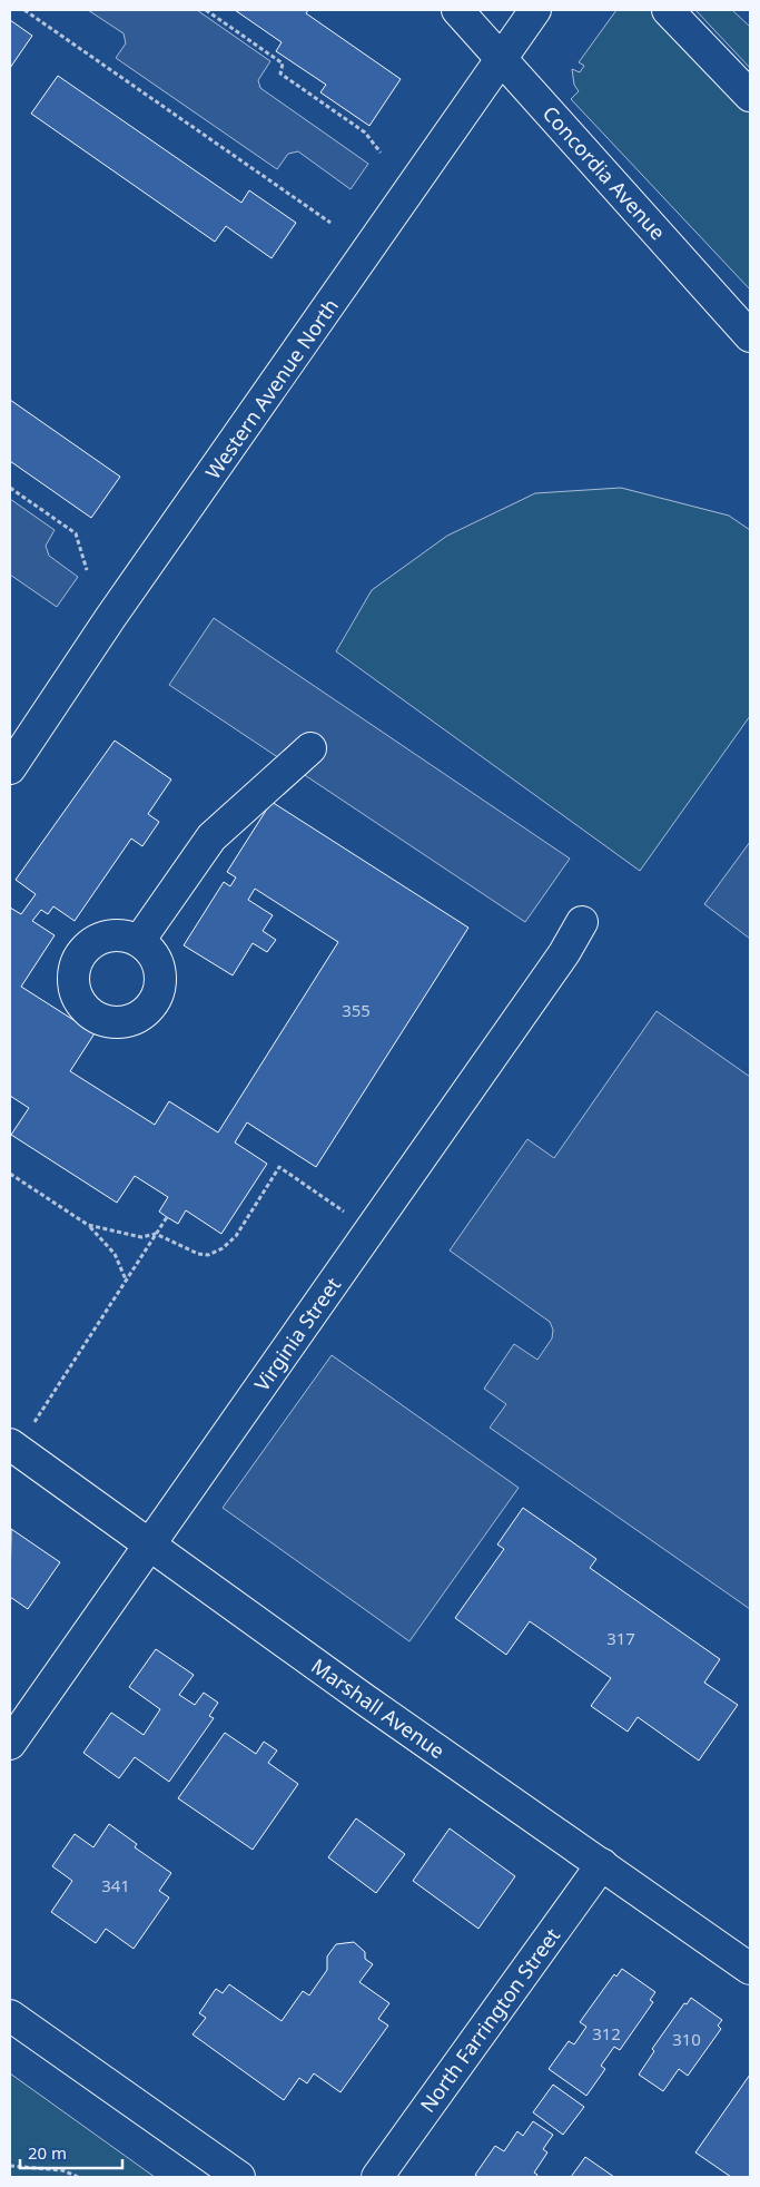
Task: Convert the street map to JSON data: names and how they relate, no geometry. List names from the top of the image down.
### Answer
{
  "streets": {
    "main road": [
      "Concordia Avenue",
      "Western Avenue North",
      "Virginia Street",
      "Marshall Avenue",
      "North Farrington Street"
    ]
  },
  "crossings": [
    ["Concordia Avenue", "Western Avenue North"],
    ["Virginia Street", "Marshall Avenue"],
    ["Marshall Avenue", "North Farrington Street"]
  ],
  "house_numbers": [
    "355",
    "317",
    "341",
    "312",
    "310"
  ],
  "scale_bar": "20 m"
}
